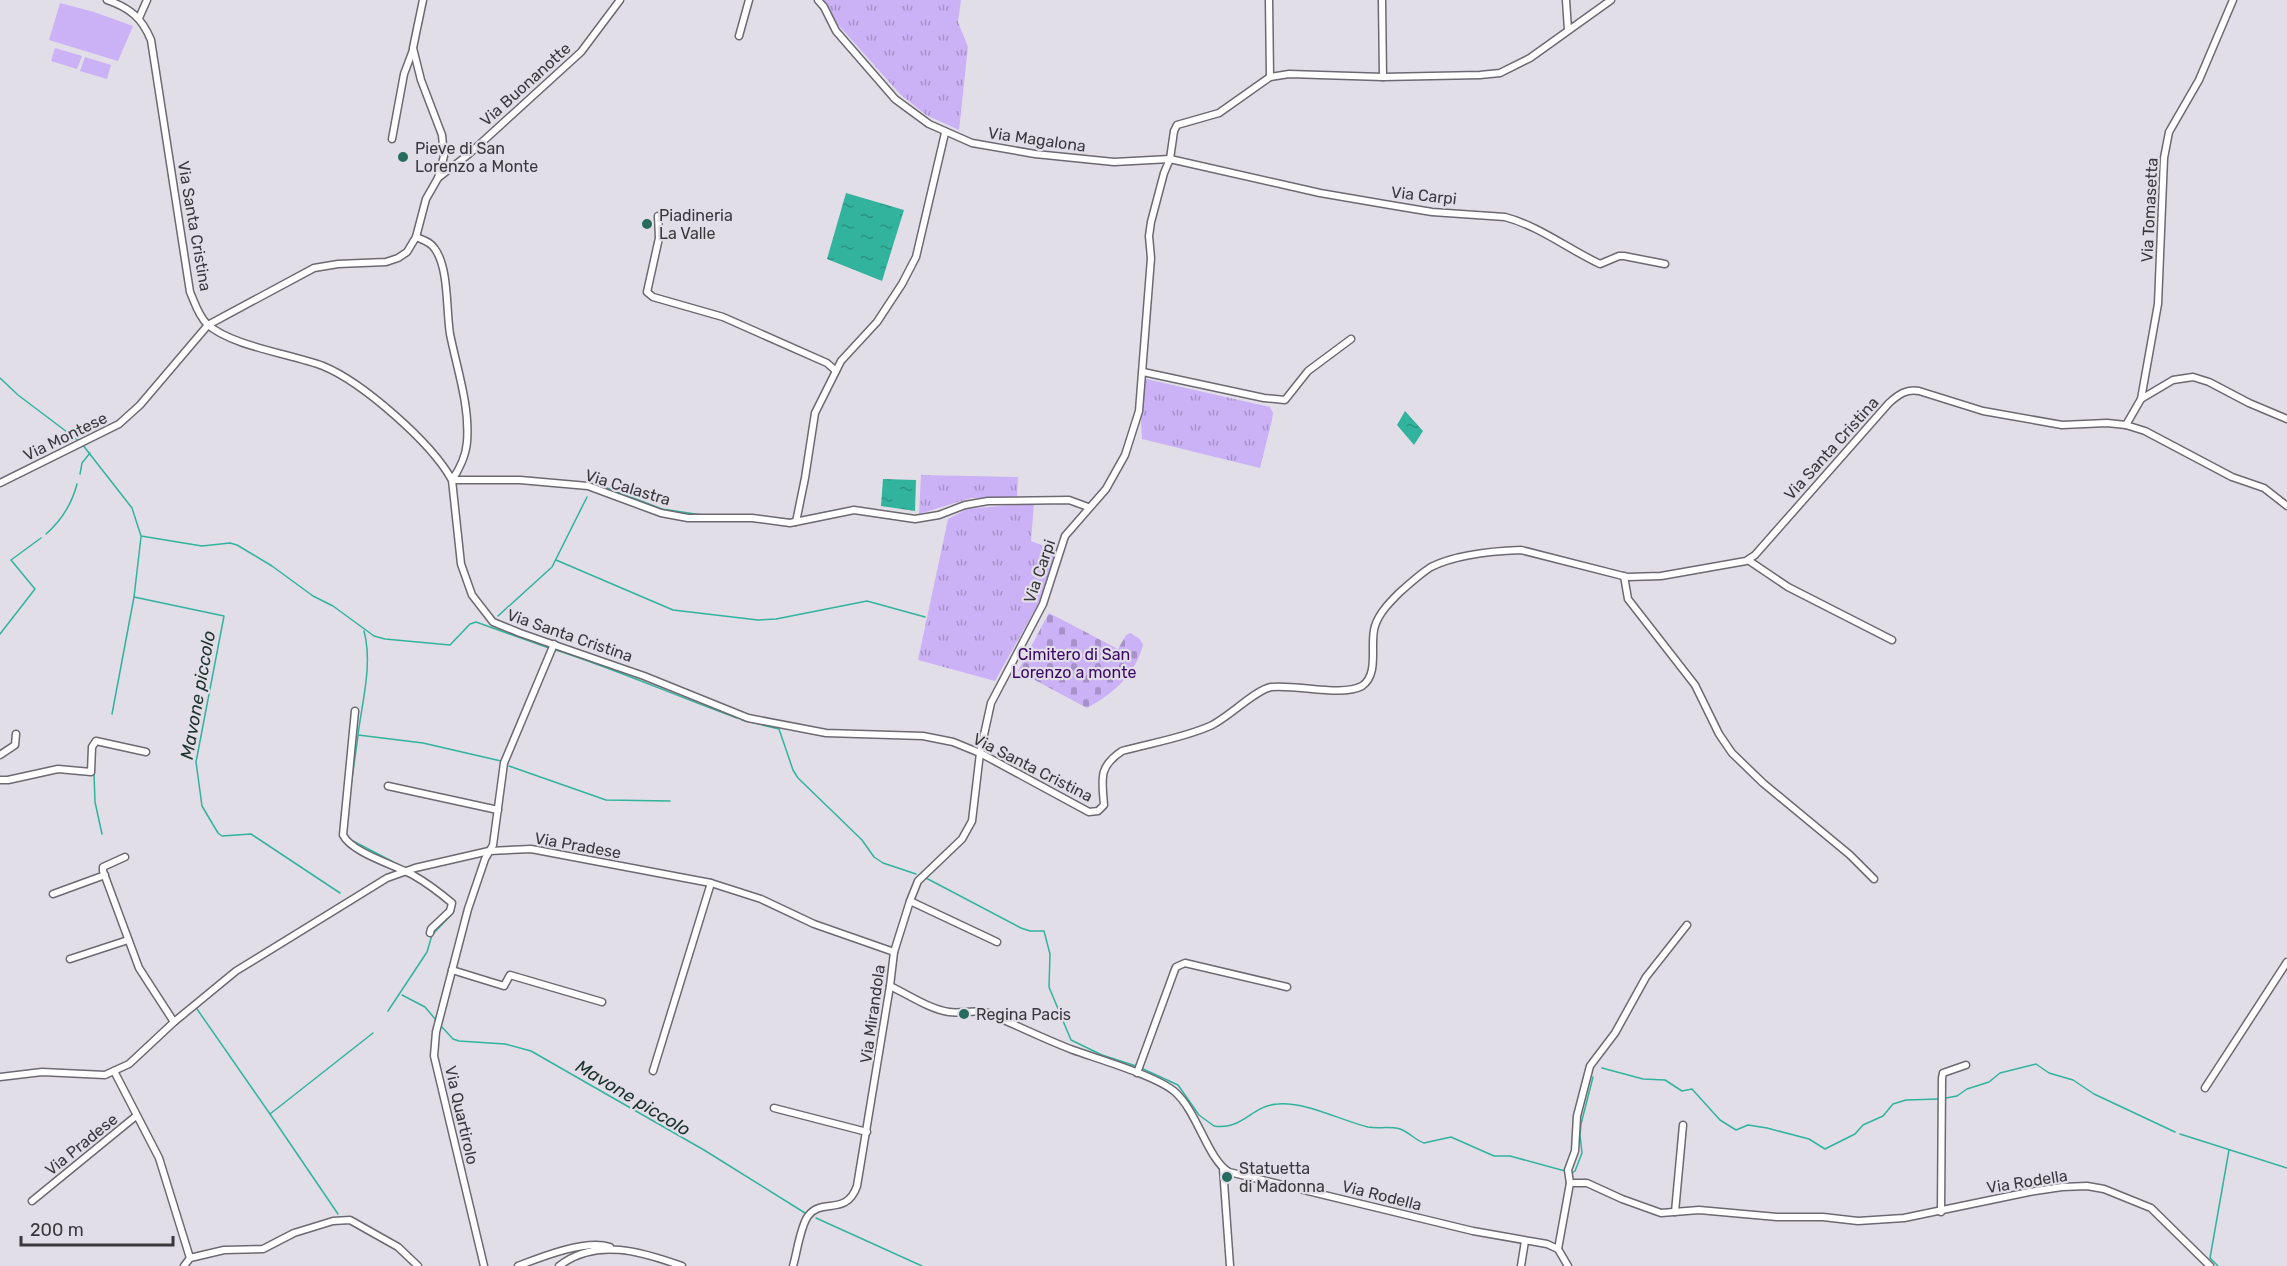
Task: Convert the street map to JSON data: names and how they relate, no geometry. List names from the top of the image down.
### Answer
{
  "streets": {
    "street": [
      "Via Buonanotte",
      "Via Magalona",
      "Via Carpi",
      "Via Tomasetta",
      "Via Santa Cristina",
      "Via Montese",
      "Via Calastra",
      "Via Pradese",
      "Via Mirandola",
      "Via Quartirolo",
      "Via Rodella"
    ]
  },
  "crossings": [
    ["Via Magalona", "Via Carpi"],
    ["Via Carpi", "Via Santa Cristina"],
    ["Via Carpi", "Via Calastra"],
    ["Via Carpi", "Via Mirandola"],
    ["Via Tomasetta", "Via Santa Cristina"],
    ["Via Santa Cristina", "Via Montese"],
    ["Via Santa Cristina", "Via Calastra"],
    ["Via Santa Cristina", "Via Mirandola"],
    ["Via Santa Cristina", "Via Quartirolo"],
    ["Via Pradese", "Via Mirandola"],
    ["Via Pradese", "Via Quartirolo"]
  ],
  "water": ["Mavone piccolo"],
  "parks": ["Cimitero di San Lorenzo a monte"],
  "places": [
    "Pieve di San Lorenzo a Monte",
    "Piadineria La Valle",
    "Regina Pacis",
    "Statuetta di Madonna"
  ],
  "scale_bar": "200 m"
}
